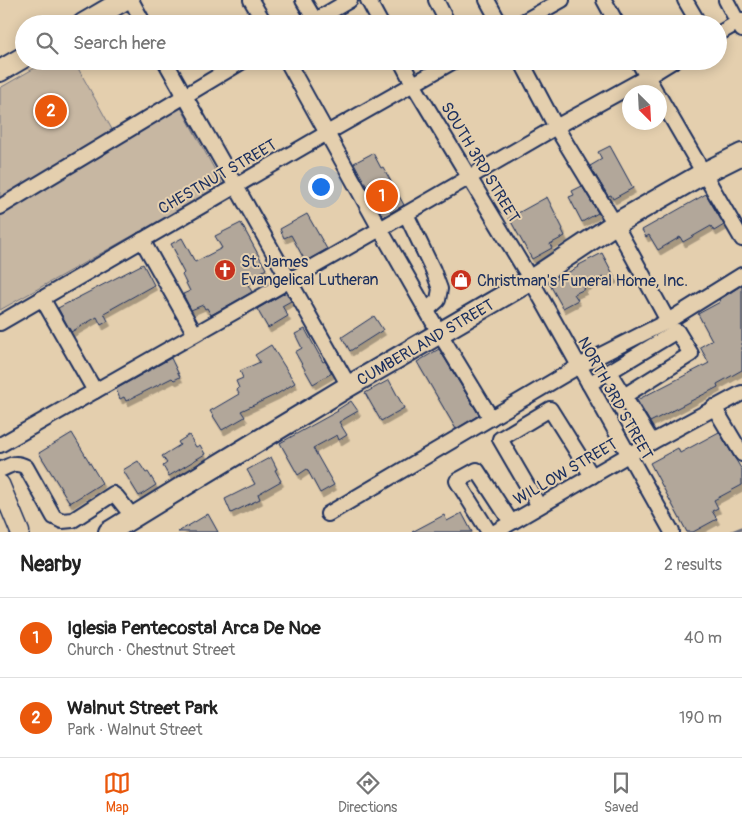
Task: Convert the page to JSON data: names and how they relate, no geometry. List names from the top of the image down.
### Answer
{
  "streets": {
    "highway": ["CUMBERLAND STREET"],
    "street": [
      "SOUTH 3RD STREET",
      "CHESTNUT STREET",
      "NORTH 3RD STREET",
      "WILLOW STREET"
    ]
  },
  "crossings": [
    ["SOUTH 3RD STREET", "CHESTNUT STREET"],
    ["SOUTH 3RD STREET", "CUMBERLAND STREET"],
    ["SOUTH 3RD STREET", "NORTH 3RD STREET"],
    ["CUMBERLAND STREET", "NORTH 3RD STREET"],
    ["NORTH 3RD STREET", "WILLOW STREET"]
  ],
  "places": {
    "church": ["St. James Evangelical Lutheran"],
    "shop": ["Christman's Funeral Home, Inc."]
  },
  "north": "bottom right",
  "page": {
    "search": "Search here",
    "pins": ["2", "1"],
    "heading": ["Nearby", "2 results"],
    "list": [
      {
        "mark": "1",
        "name": "Iglesia Pentecostal Arca De Noe",
        "note": "Church · Chestnut Street",
        "value": "40 m"
      },
      {
        "mark": "2",
        "name": "Walnut Street Park",
        "note": "Park · Walnut Street",
        "value": "190 m"
      }
    ],
    "nav": ["Map", "Directions", "Saved"]
  }
}
